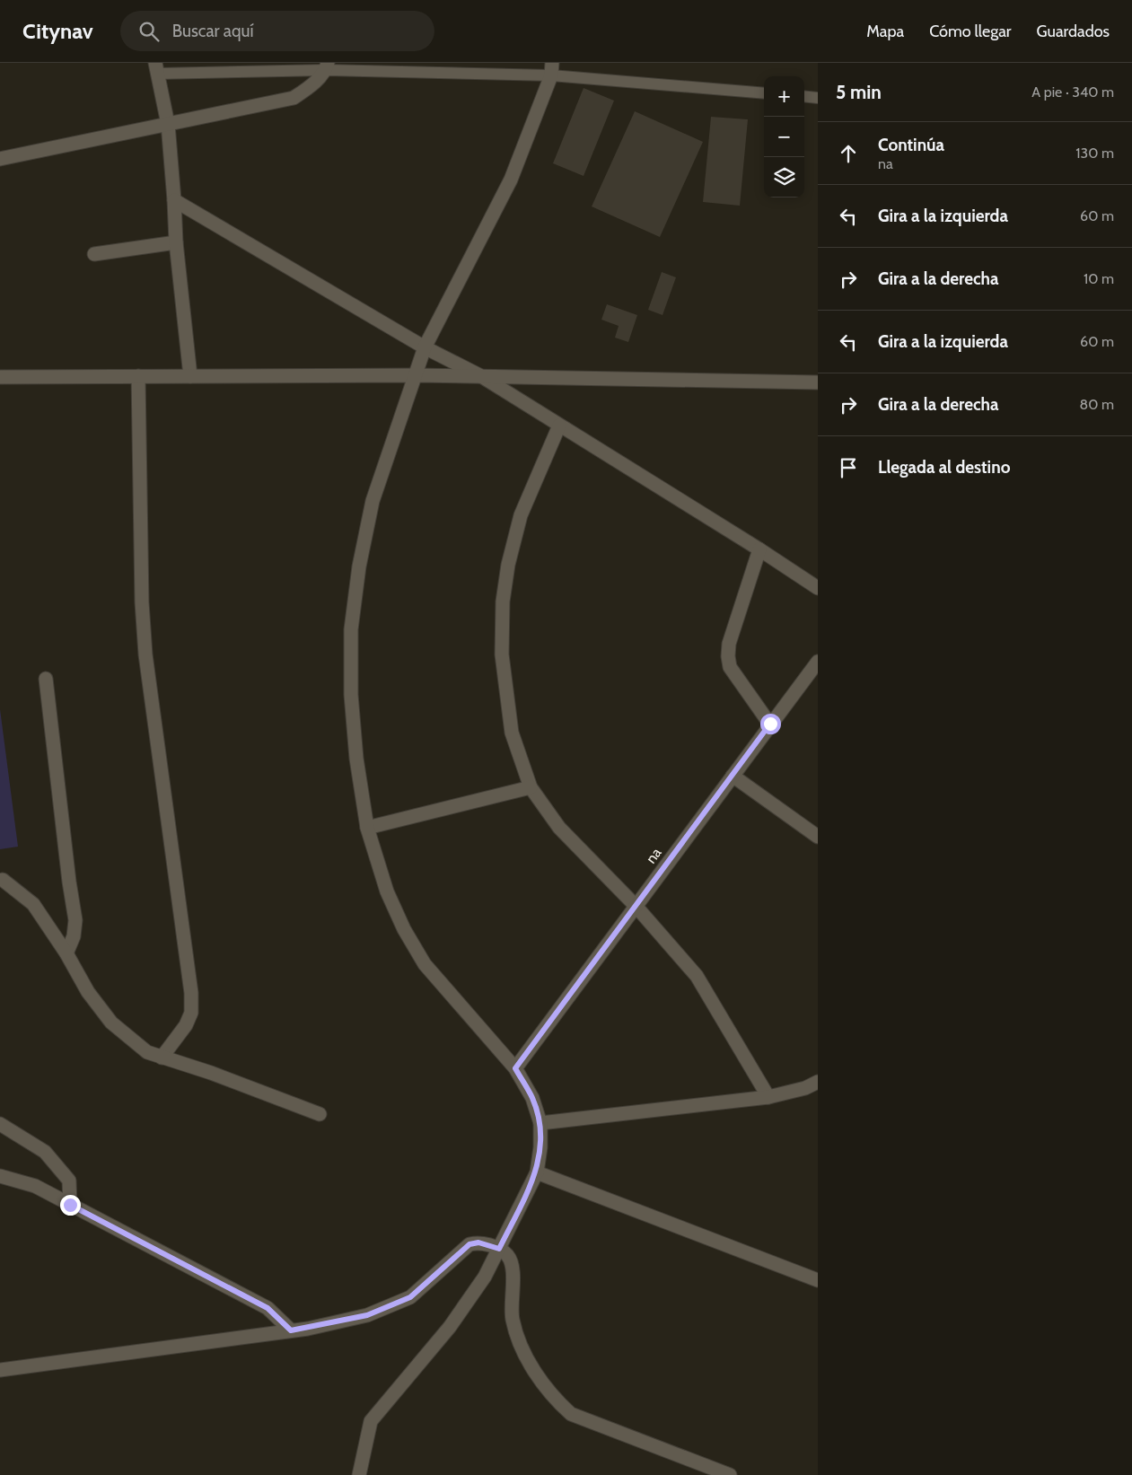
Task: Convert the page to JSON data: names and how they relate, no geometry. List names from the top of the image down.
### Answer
{
  "streets": {
    "street": ["na"]
  },
  "page": {
    "header": "Citynav",
    "search": "Buscar aquí",
    "nav": ["Mapa", "Cómo llegar", "Guardados"],
    "heading": ["5 min", "A pie · 340 m"],
    "map_buttons": ["+", "−"],
    "list": [
      ["Continúa", "na", "130 m"],
      ["Gira a la izquierda", "60 m"],
      ["Gira a la derecha", "10 m"],
      ["Gira a la izquierda", "60 m"],
      ["Gira a la derecha", "80 m"],
      "Llegada al destino"
    ]
  }
}
